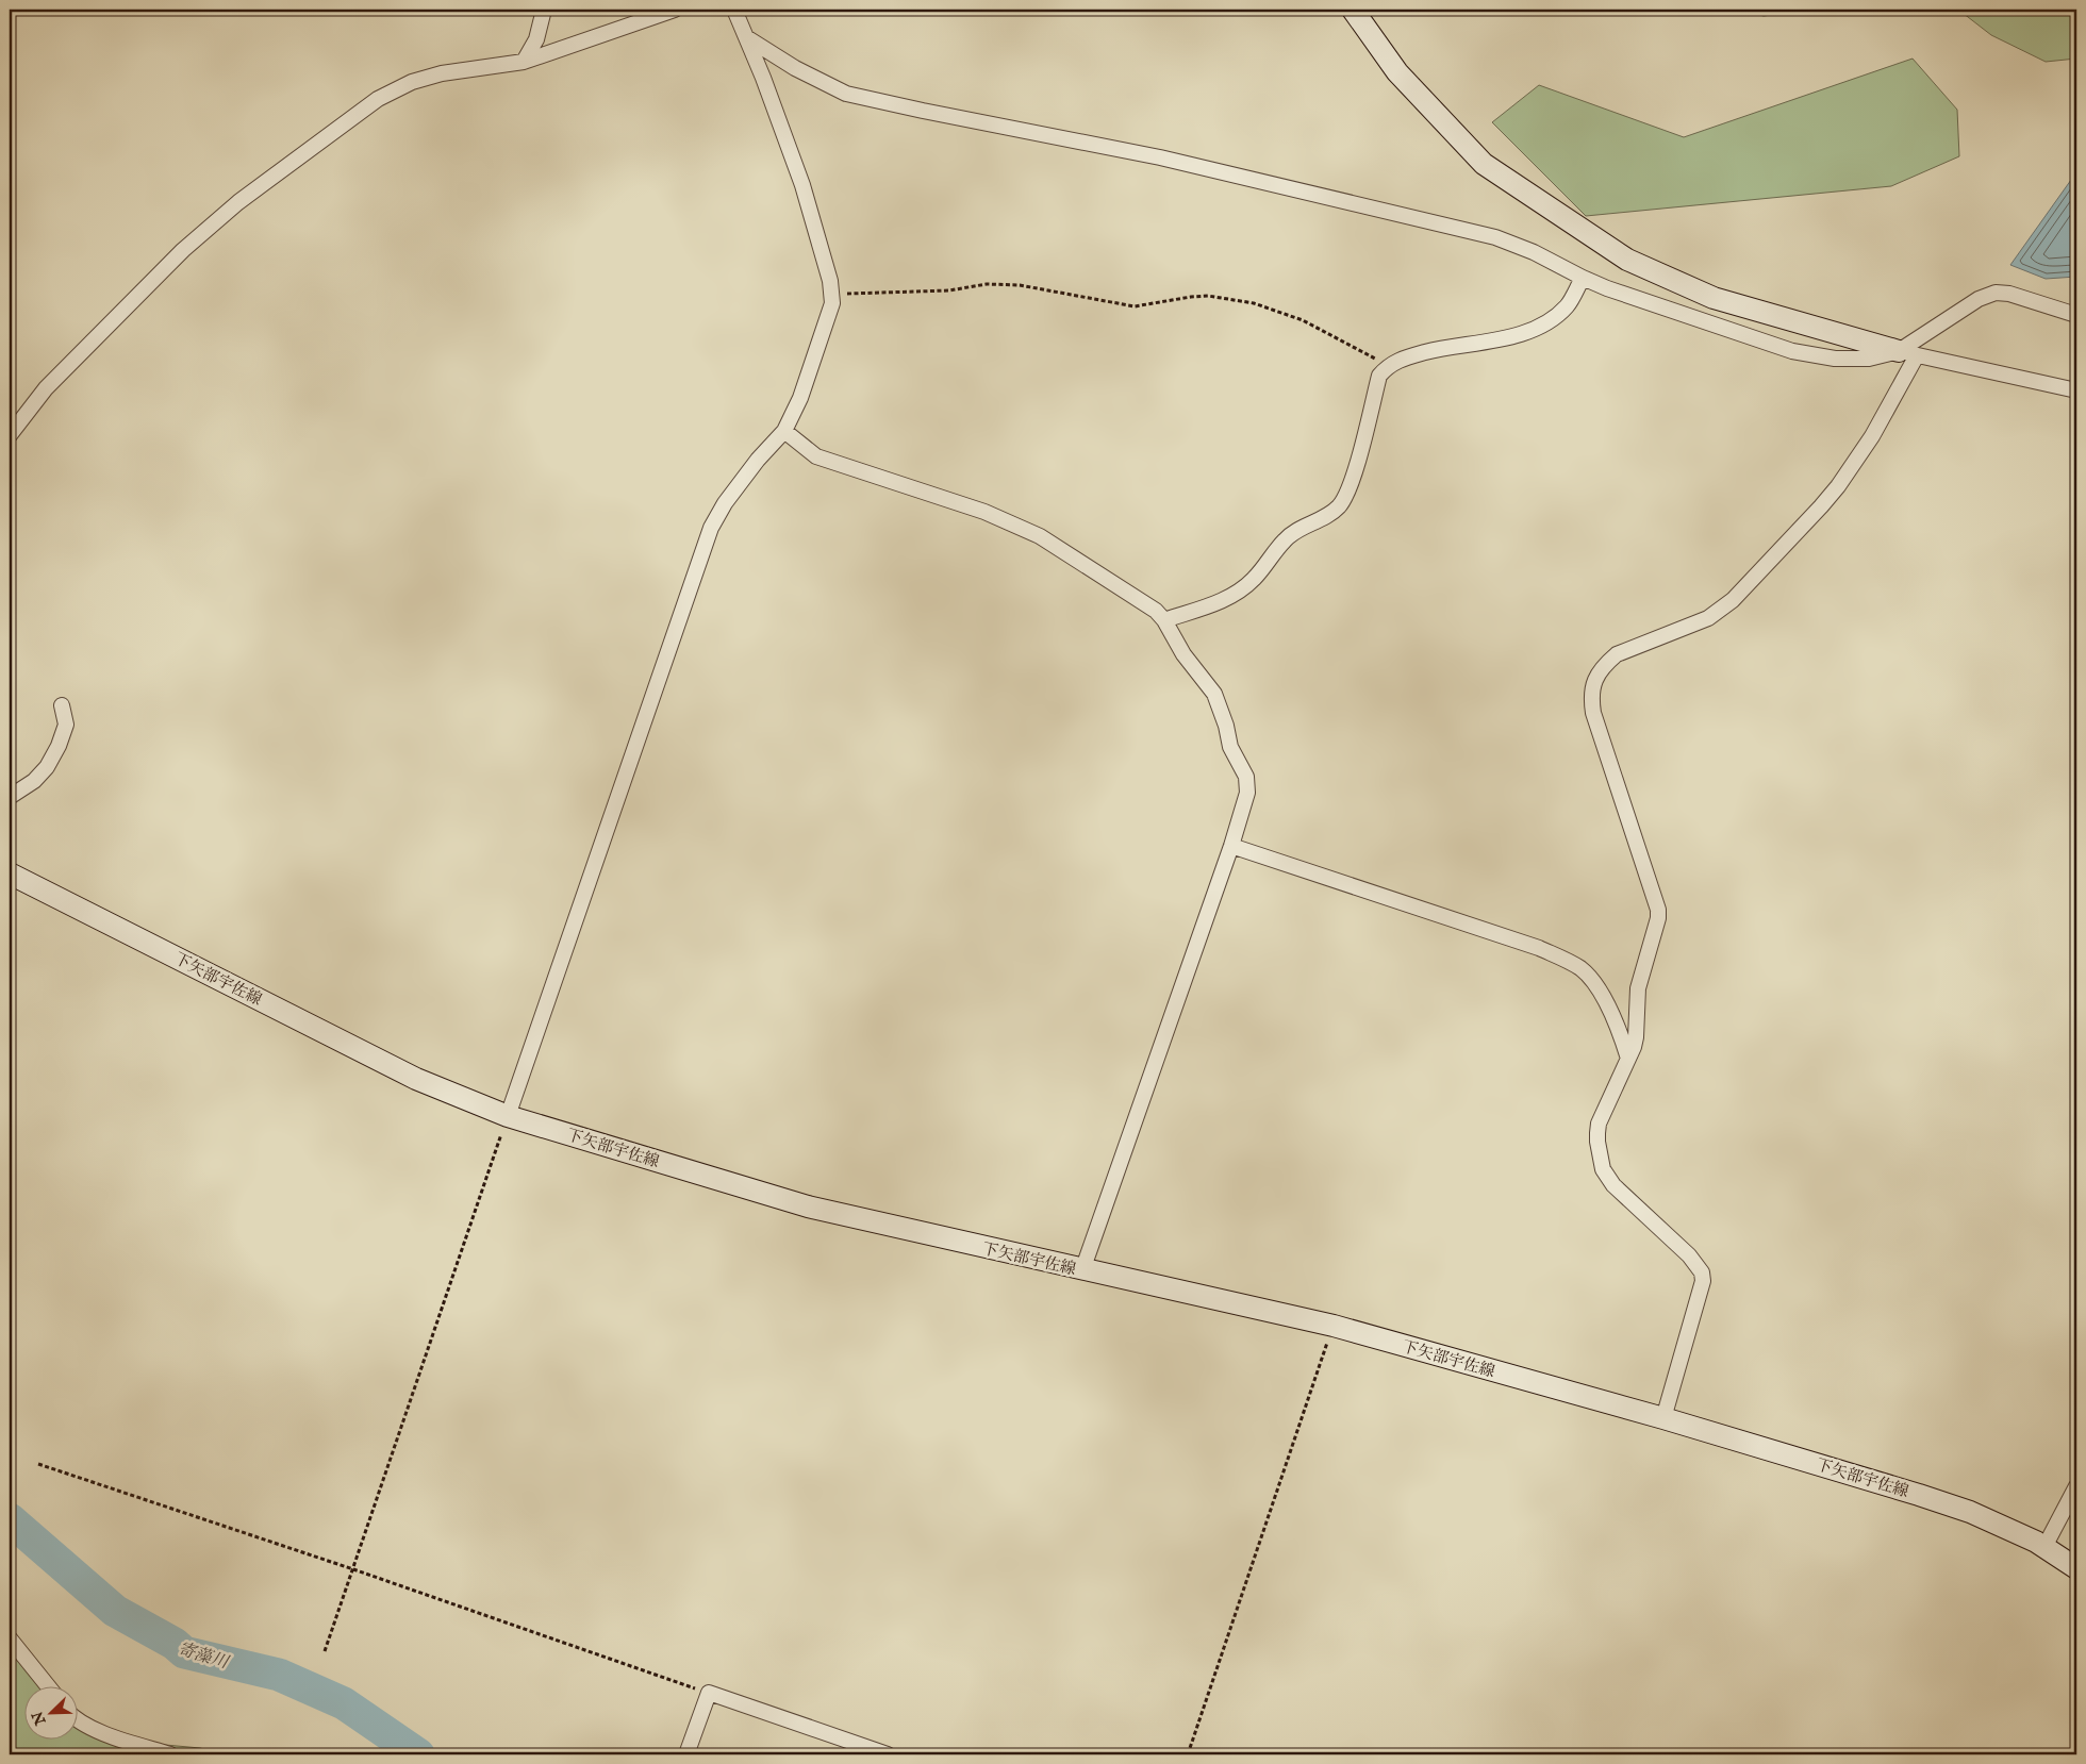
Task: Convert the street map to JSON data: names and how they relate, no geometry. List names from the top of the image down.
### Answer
{
  "streets": {
    "main road": ["下矢部宇佐線"]
  },
  "water": ["寄藻川"],
  "north": "bottom left"
}
